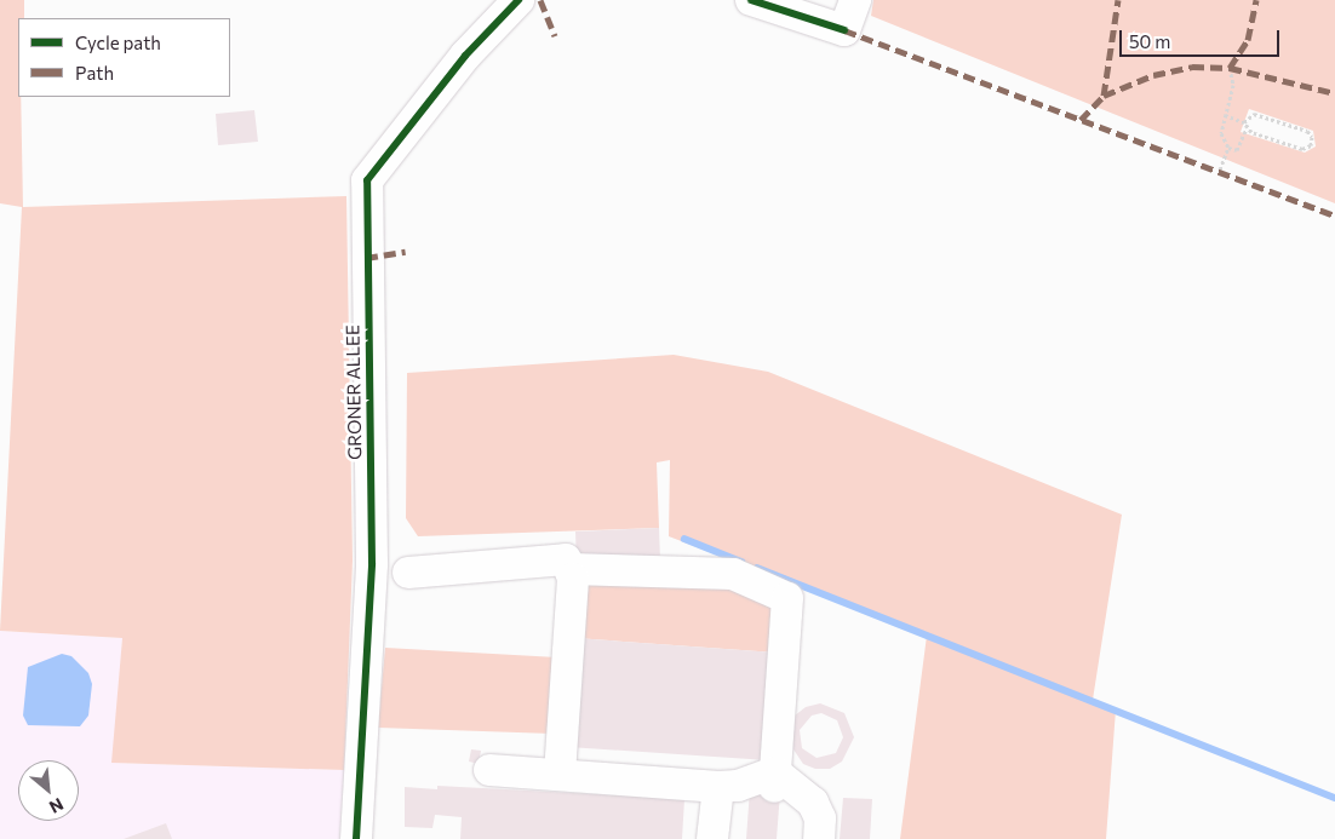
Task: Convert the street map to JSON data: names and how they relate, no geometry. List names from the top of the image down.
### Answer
{
  "streets": {
    "street": ["GRONER ALLEE"]
  },
  "legend": ["Cycle path", "Path"],
  "scale_bar": "50 m",
  "north": "bottom right"
}
